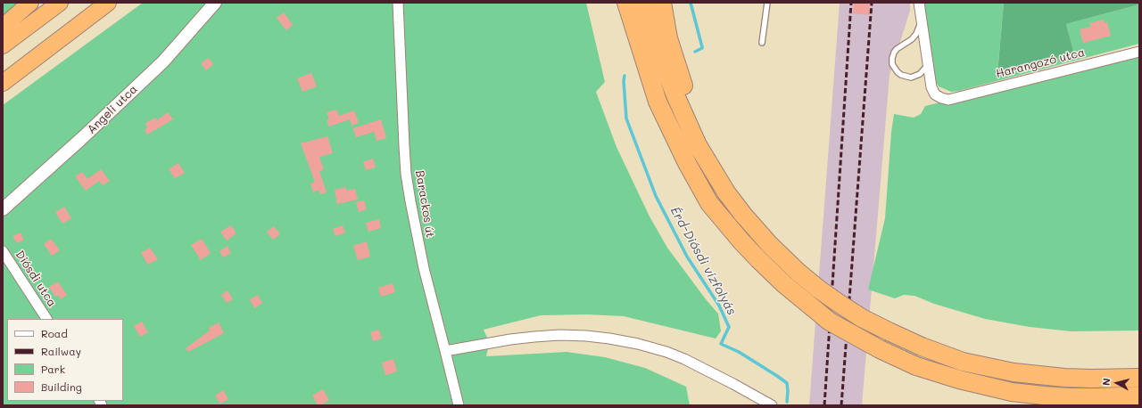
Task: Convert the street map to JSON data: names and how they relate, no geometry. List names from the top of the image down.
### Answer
{
  "streets": {
    "street": [
      "Harangozó utca",
      "Angeli utca",
      "Barackos út",
      "Diósdi utca"
    ]
  },
  "water": ["Érd-Diósdi vízfolyás"],
  "legend": [
    "Road",
    "Railway",
    "Park",
    "Building"
  ],
  "north": "left"
}
